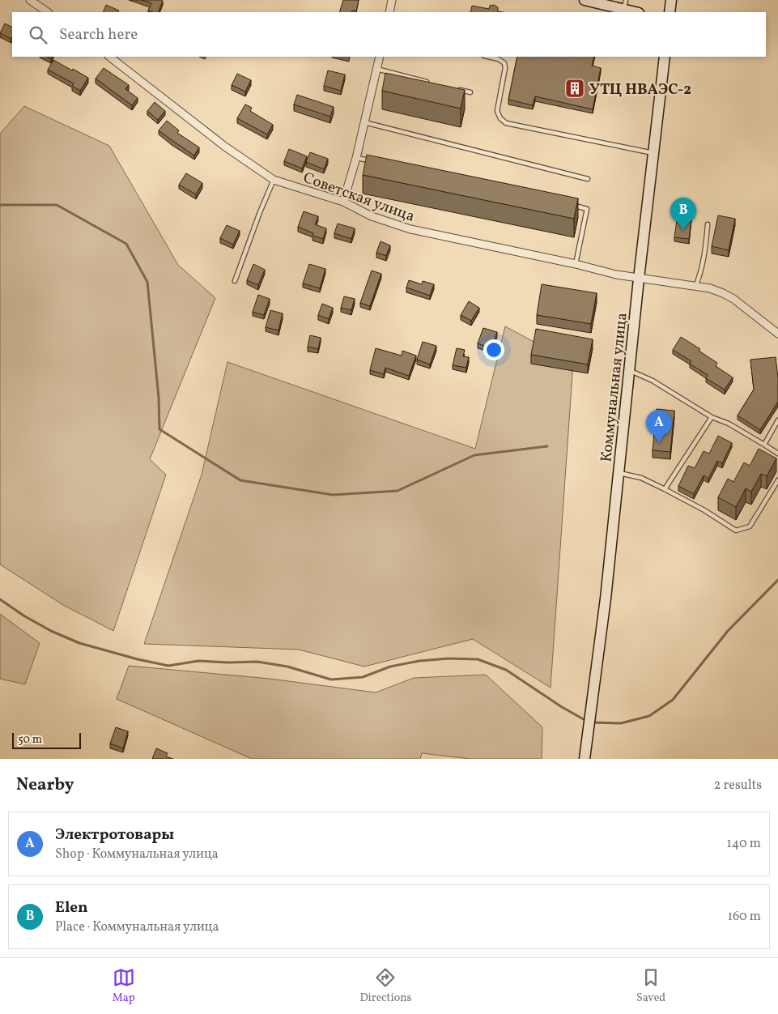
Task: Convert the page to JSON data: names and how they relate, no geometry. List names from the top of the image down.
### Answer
{
  "streets": {
    "street": ["Советская улица", "Коммунальная улица"]
  },
  "crossings": [
    ["Советская улица", "Коммунальная улица"]
  ],
  "places": {
    "building": ["УТЦ НВАЭС-2"]
  },
  "scale_bar": "50 m",
  "page": {
    "search": "Search here",
    "pins": ["B", "A"],
    "scale": "50 m",
    "heading": ["Nearby", "2 results"],
    "list": [
      {
        "mark": "A",
        "name": "Электротовары",
        "note": "Shop · Коммунальная улица",
        "value": "140 m"
      },
      {
        "mark": "B",
        "name": "Elen",
        "note": "Place · Коммунальная улица",
        "value": "160 m"
      }
    ],
    "nav": ["Map", "Directions", "Saved"]
  }
}
